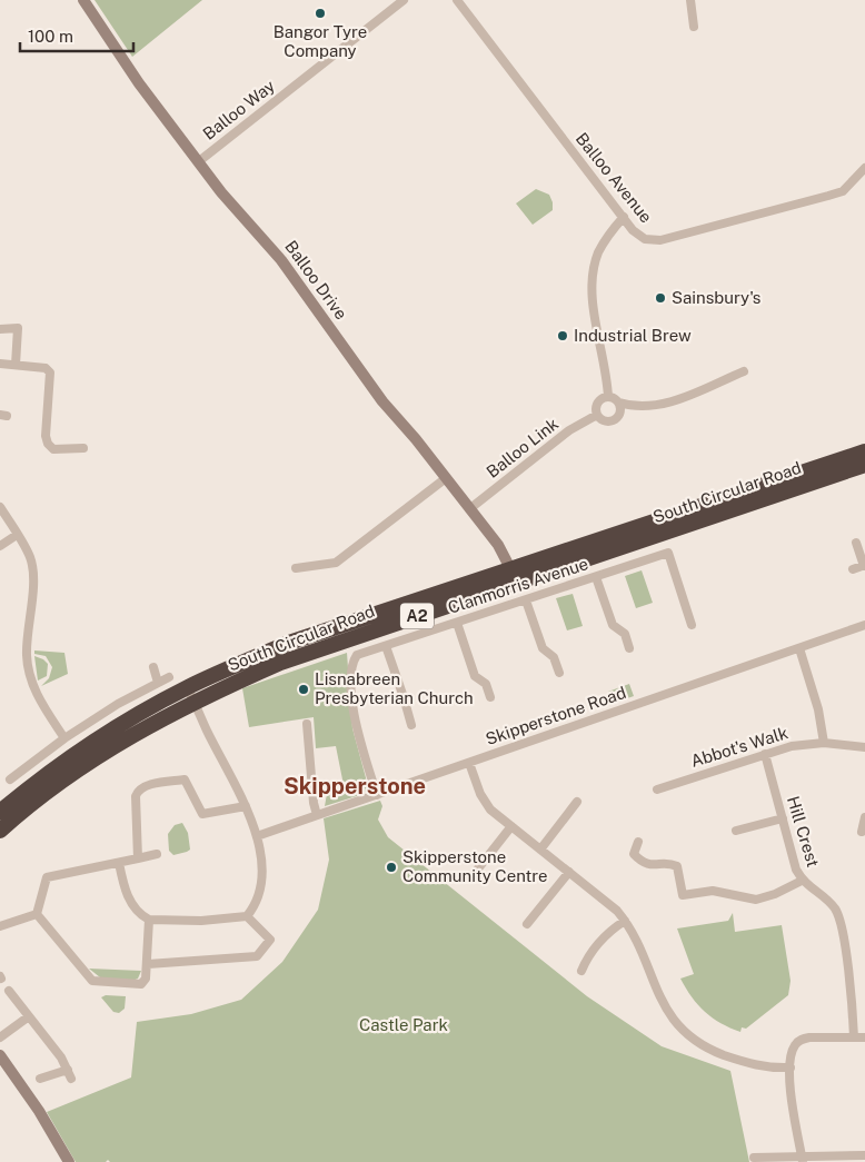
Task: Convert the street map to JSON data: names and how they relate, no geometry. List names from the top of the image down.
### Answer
{
  "streets": {
    "highway": ["South Circular Road", "A2"],
    "street": [
      "Balloo Way",
      "Balloo Avenue",
      "Balloo Drive",
      "Balloo Link",
      "Clanmorris Avenue",
      "Skipperstone Road",
      "Abbot's Walk",
      "Hill Crest"
    ]
  },
  "crossings": [
    ["Balloo Way", "Balloo Drive"],
    ["Balloo Drive", "Balloo Link"],
    ["Balloo Drive", "South Circular Road"],
    ["Clanmorris Avenue", "Skipperstone Road"],
    ["Abbot's Walk", "Hill Crest"]
  ],
  "districts": ["Skipperstone"],
  "parks": ["Castle Park"],
  "places": [
    "Bangor Tyre Company",
    "Sainsbury's",
    "Industrial Brew",
    "Lisnabreen Presbyterian Church",
    "Skipperstone Community Centre"
  ],
  "scale_bar": "100 m"
}
